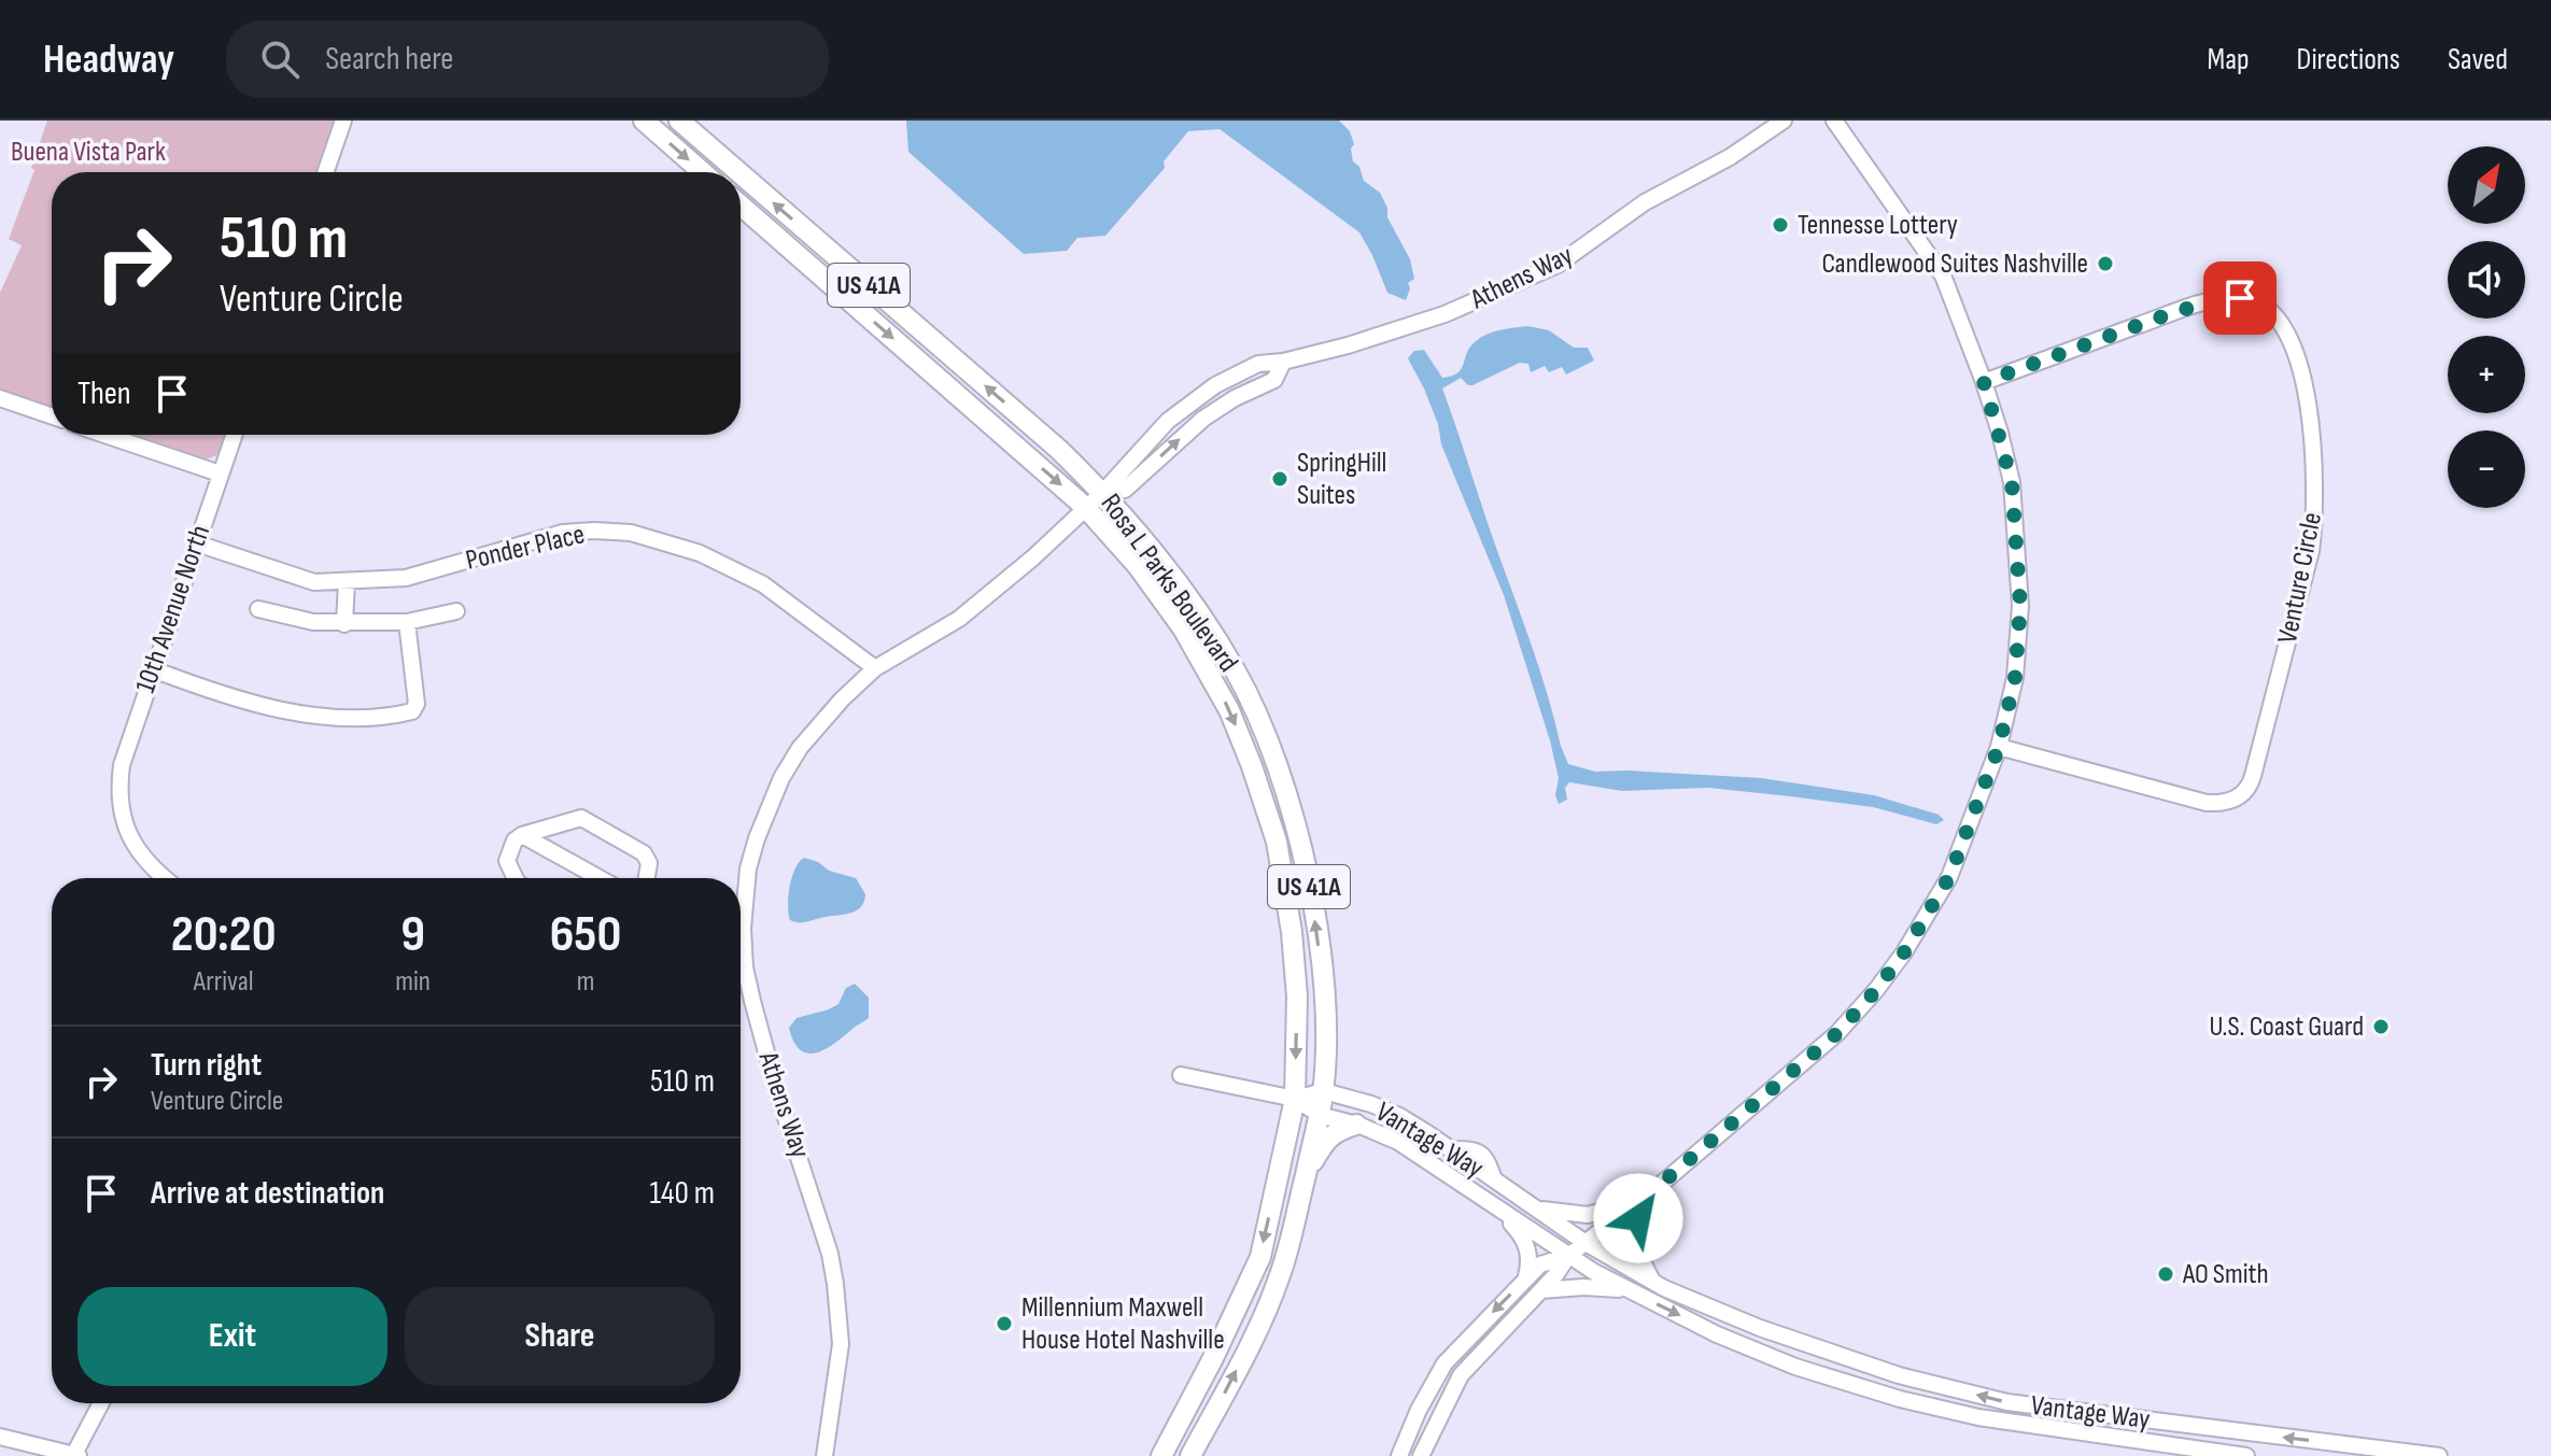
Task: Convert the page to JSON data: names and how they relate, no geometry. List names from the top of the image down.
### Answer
{
  "streets": {
    "main road": ["US 41A", "Rosa L Parks Boulevard"],
    "street": [
      "Athens Way",
      "Ponder Place",
      "Venture Circle",
      "10th Avenue North",
      "Vantage Way"
    ]
  },
  "crossings": [
    ["Athens Way", "Ponder Place"],
    ["Athens Way", "Rosa L Parks Boulevard"],
    ["Ponder Place", "10th Avenue North"],
    ["Rosa L Parks Boulevard", "Vantage Way"]
  ],
  "parks": ["Buena Vista Park"],
  "places": [
    "Tennesse Lottery",
    "Candlewood Suites Nashville",
    "SpringHill Suites",
    "U.S. Coast Guard",
    "AO Smith",
    "Millennium Maxwell House Hotel Nashville"
  ],
  "north": "top right",
  "page": {
    "header": "Headway",
    "search": "Search here",
    "nav": ["Map", "Directions", "Saved"],
    "map_buttons": ["+", "−"],
    "turn": ["510 m", "Venture Circle"],
    "then": "Then",
    "eta": [
      "20:20",
      "Arrival",
      "9",
      "min",
      "650",
      "m"
    ],
    "list": [
      {
        "name": "Turn right",
        "note": "Venture Circle",
        "value": "510 m"
      },
      {
        "name": "Arrive at destination",
        "value": "140 m"
      }
    ],
    "buttons": ["Exit", "Share"]
  }
}
